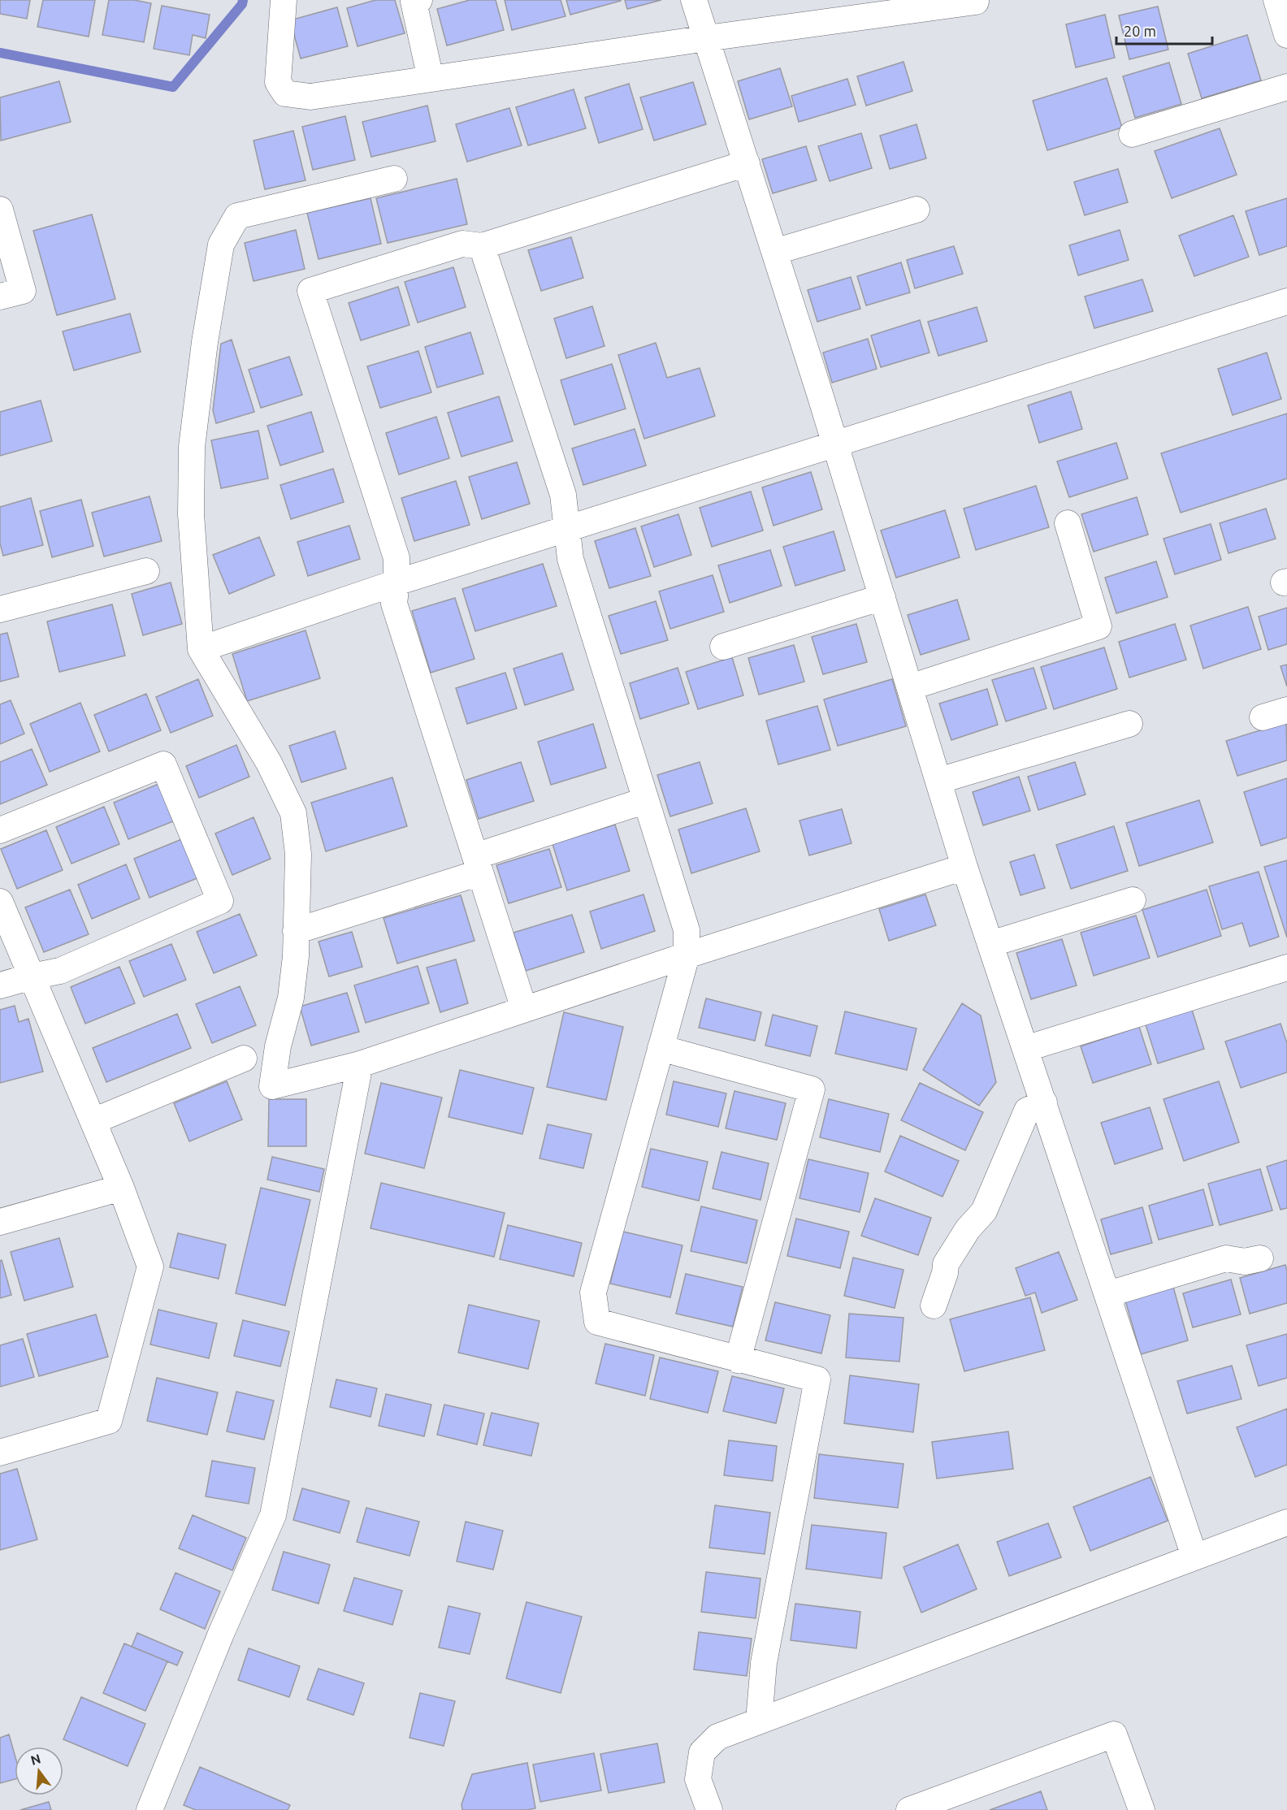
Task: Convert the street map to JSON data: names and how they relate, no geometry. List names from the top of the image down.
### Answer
{
  "scale_bar": "20 m",
  "north": "top"
}
